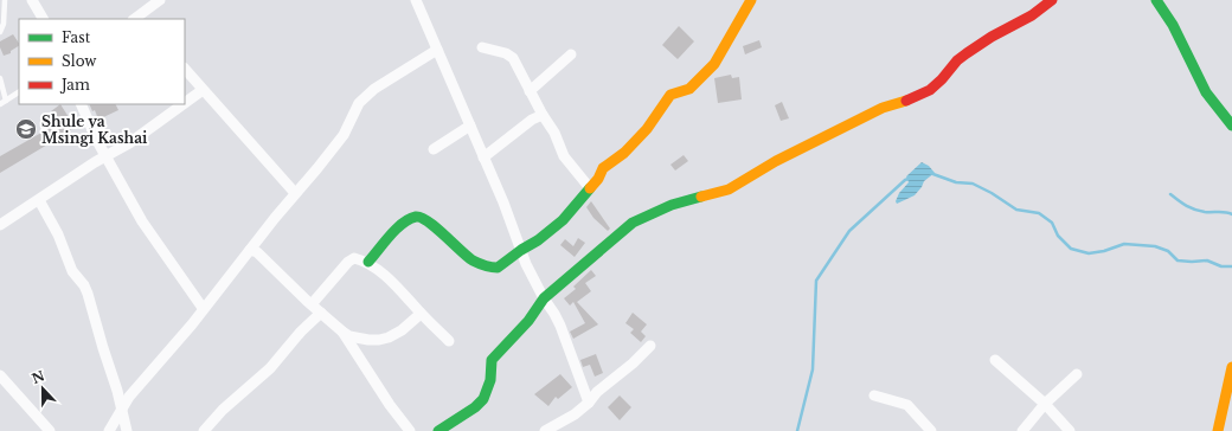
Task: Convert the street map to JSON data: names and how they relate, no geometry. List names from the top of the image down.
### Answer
{
  "places": {
    "school or university": ["Shule ya Msingi Kashai"]
  },
  "legend": ["Fast", "Slow", "Jam"],
  "north": "top"
}
